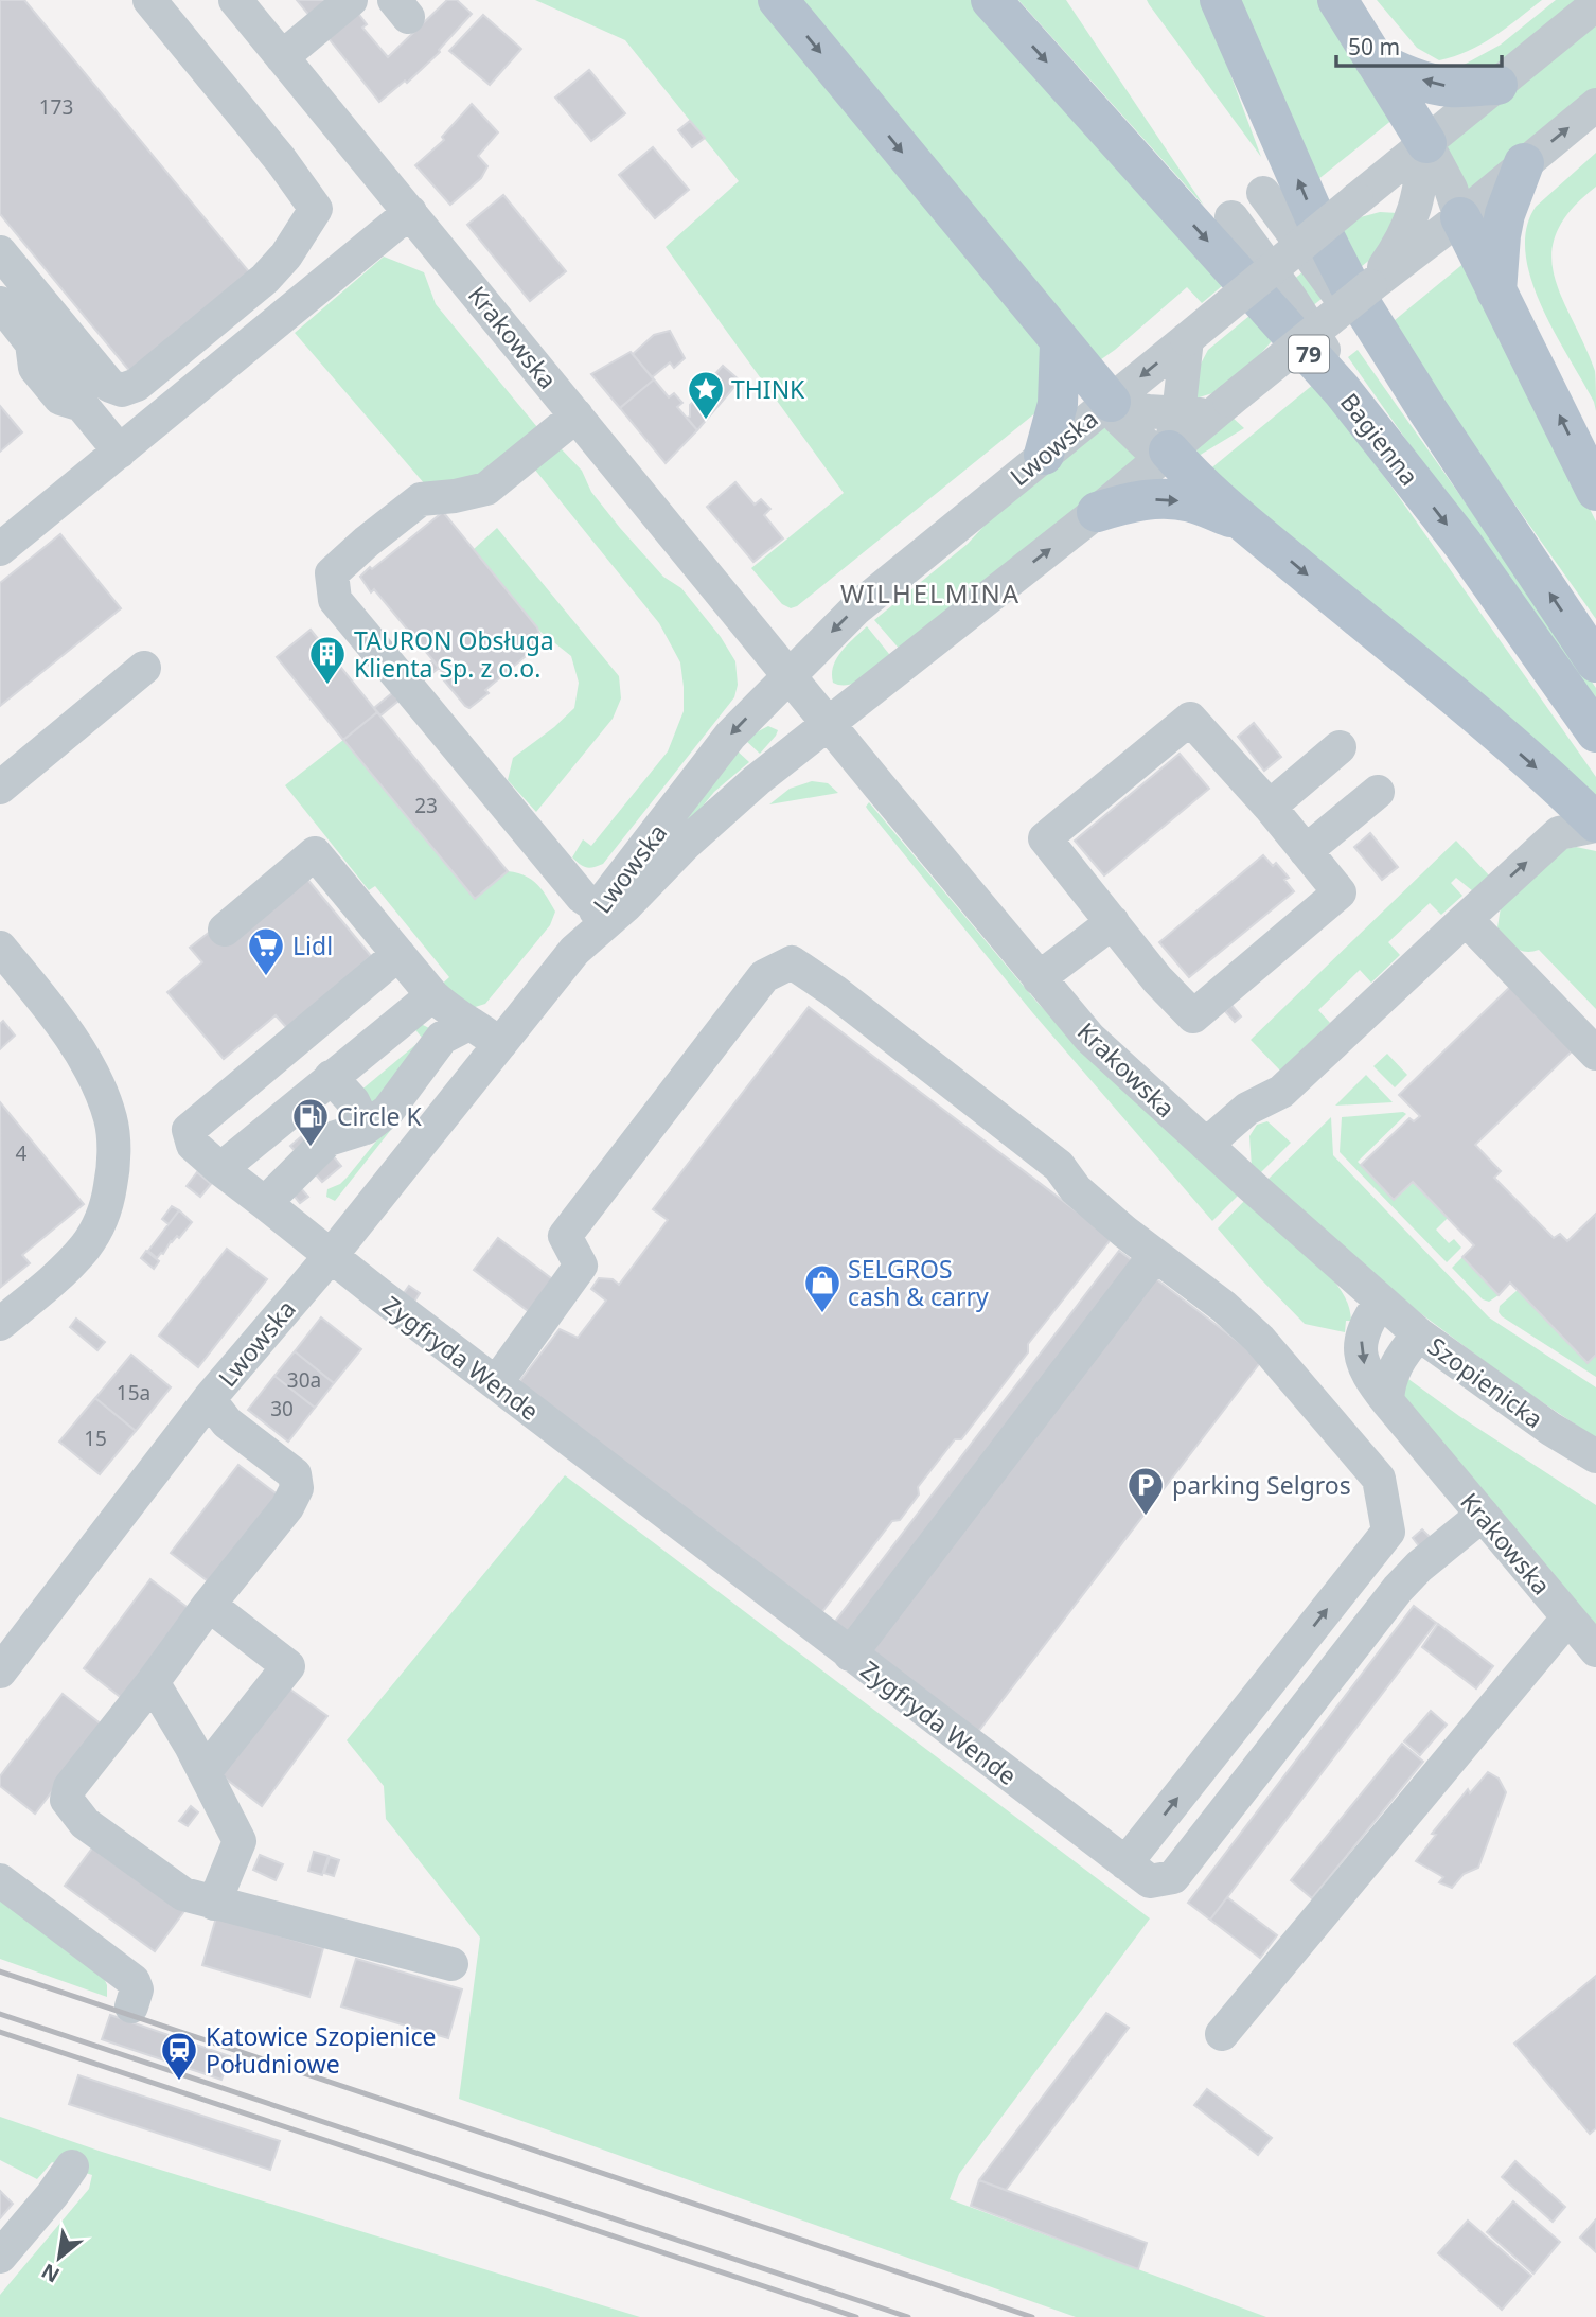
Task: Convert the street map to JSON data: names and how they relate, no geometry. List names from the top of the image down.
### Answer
{
  "streets": {
    "main road": ["79", "Bagienna"],
    "street": [
      "Krakowska",
      "Lwowska",
      "Zygfryda Wende",
      "Szopienicka"
    ]
  },
  "crossings": [
    ["Krakowska", "Lwowska"],
    ["Krakowska", "Zygfryda Wende"],
    ["Krakowska", "Szopienicka"],
    ["Lwowska", "Zygfryda Wende"]
  ],
  "districts": ["WILHELMINA"],
  "places": {
    "place": ["THINK"],
    "building": ["TAURON Obsługa Klienta Sp. z o.o."],
    "supermarket": ["Lidl"],
    "fuel station": ["Circle K"],
    "shop": ["SELGROS cash & carry"],
    "parking": ["parking Selgros"],
    "station": ["Katowice Szopienice Południowe"]
  },
  "house_numbers": [
    "173",
    "23",
    "4",
    "30a",
    "15a",
    "30",
    "15"
  ],
  "scale_bar": "50 m",
  "north": "bottom left"
}
